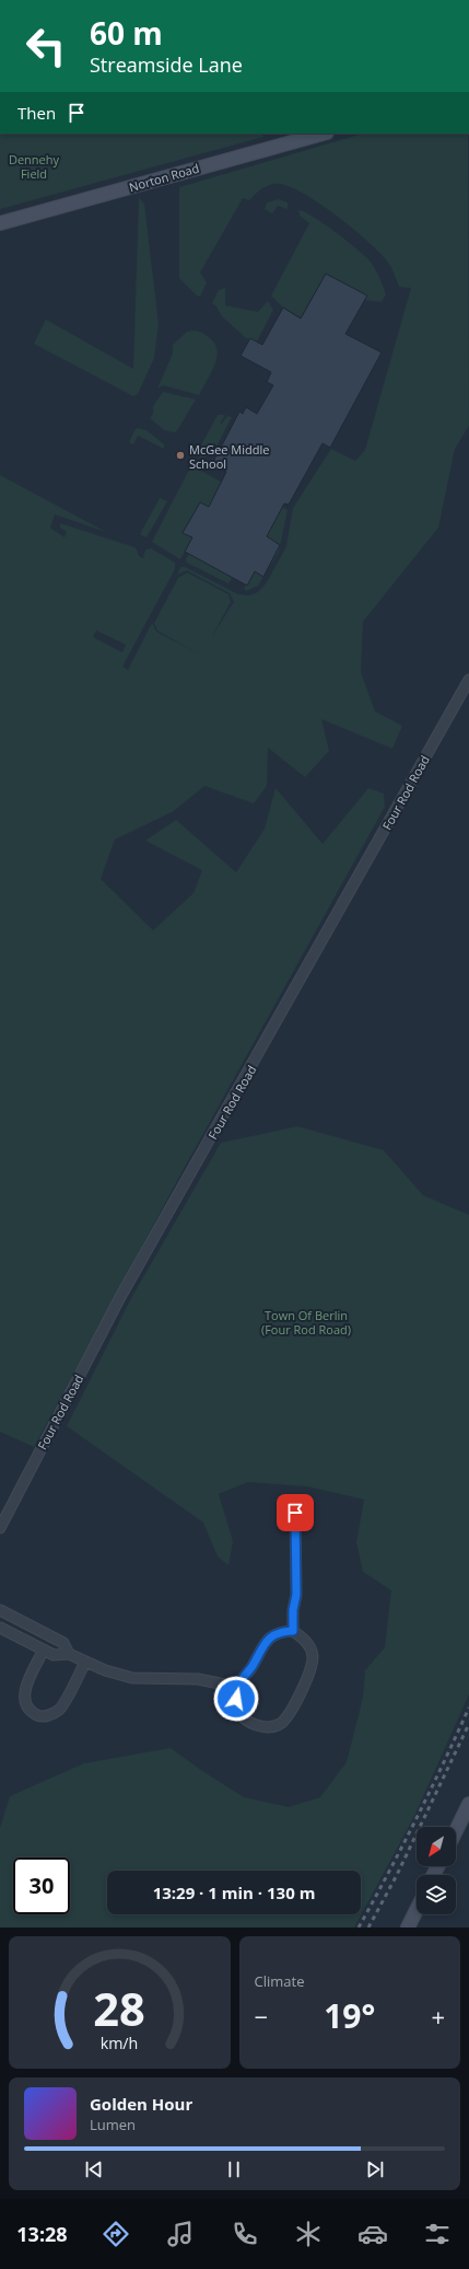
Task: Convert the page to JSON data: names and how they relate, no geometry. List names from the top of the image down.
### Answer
{
  "streets": {
    "main road": ["Norton Road"],
    "street": ["Four Rod Road"]
  },
  "parks": ["Dennehy Field", "Town Of Berlin (Four Rod Road)"],
  "places": ["McGee Middle School"],
  "north": "bottom left",
  "page": {
    "turn": ["60 m", "Streamside Lane"],
    "then": "Then",
    "limit": "30",
    "trip": "13:29 · 1 min · 130 m",
    "tile": "Climate",
    "heat": ["−", "19°", "+"],
    "song": ["Golden Hour", "Lumen"],
    "tabs": "13:28",
    "gauge": ["28", "km/h"]
  }
}
